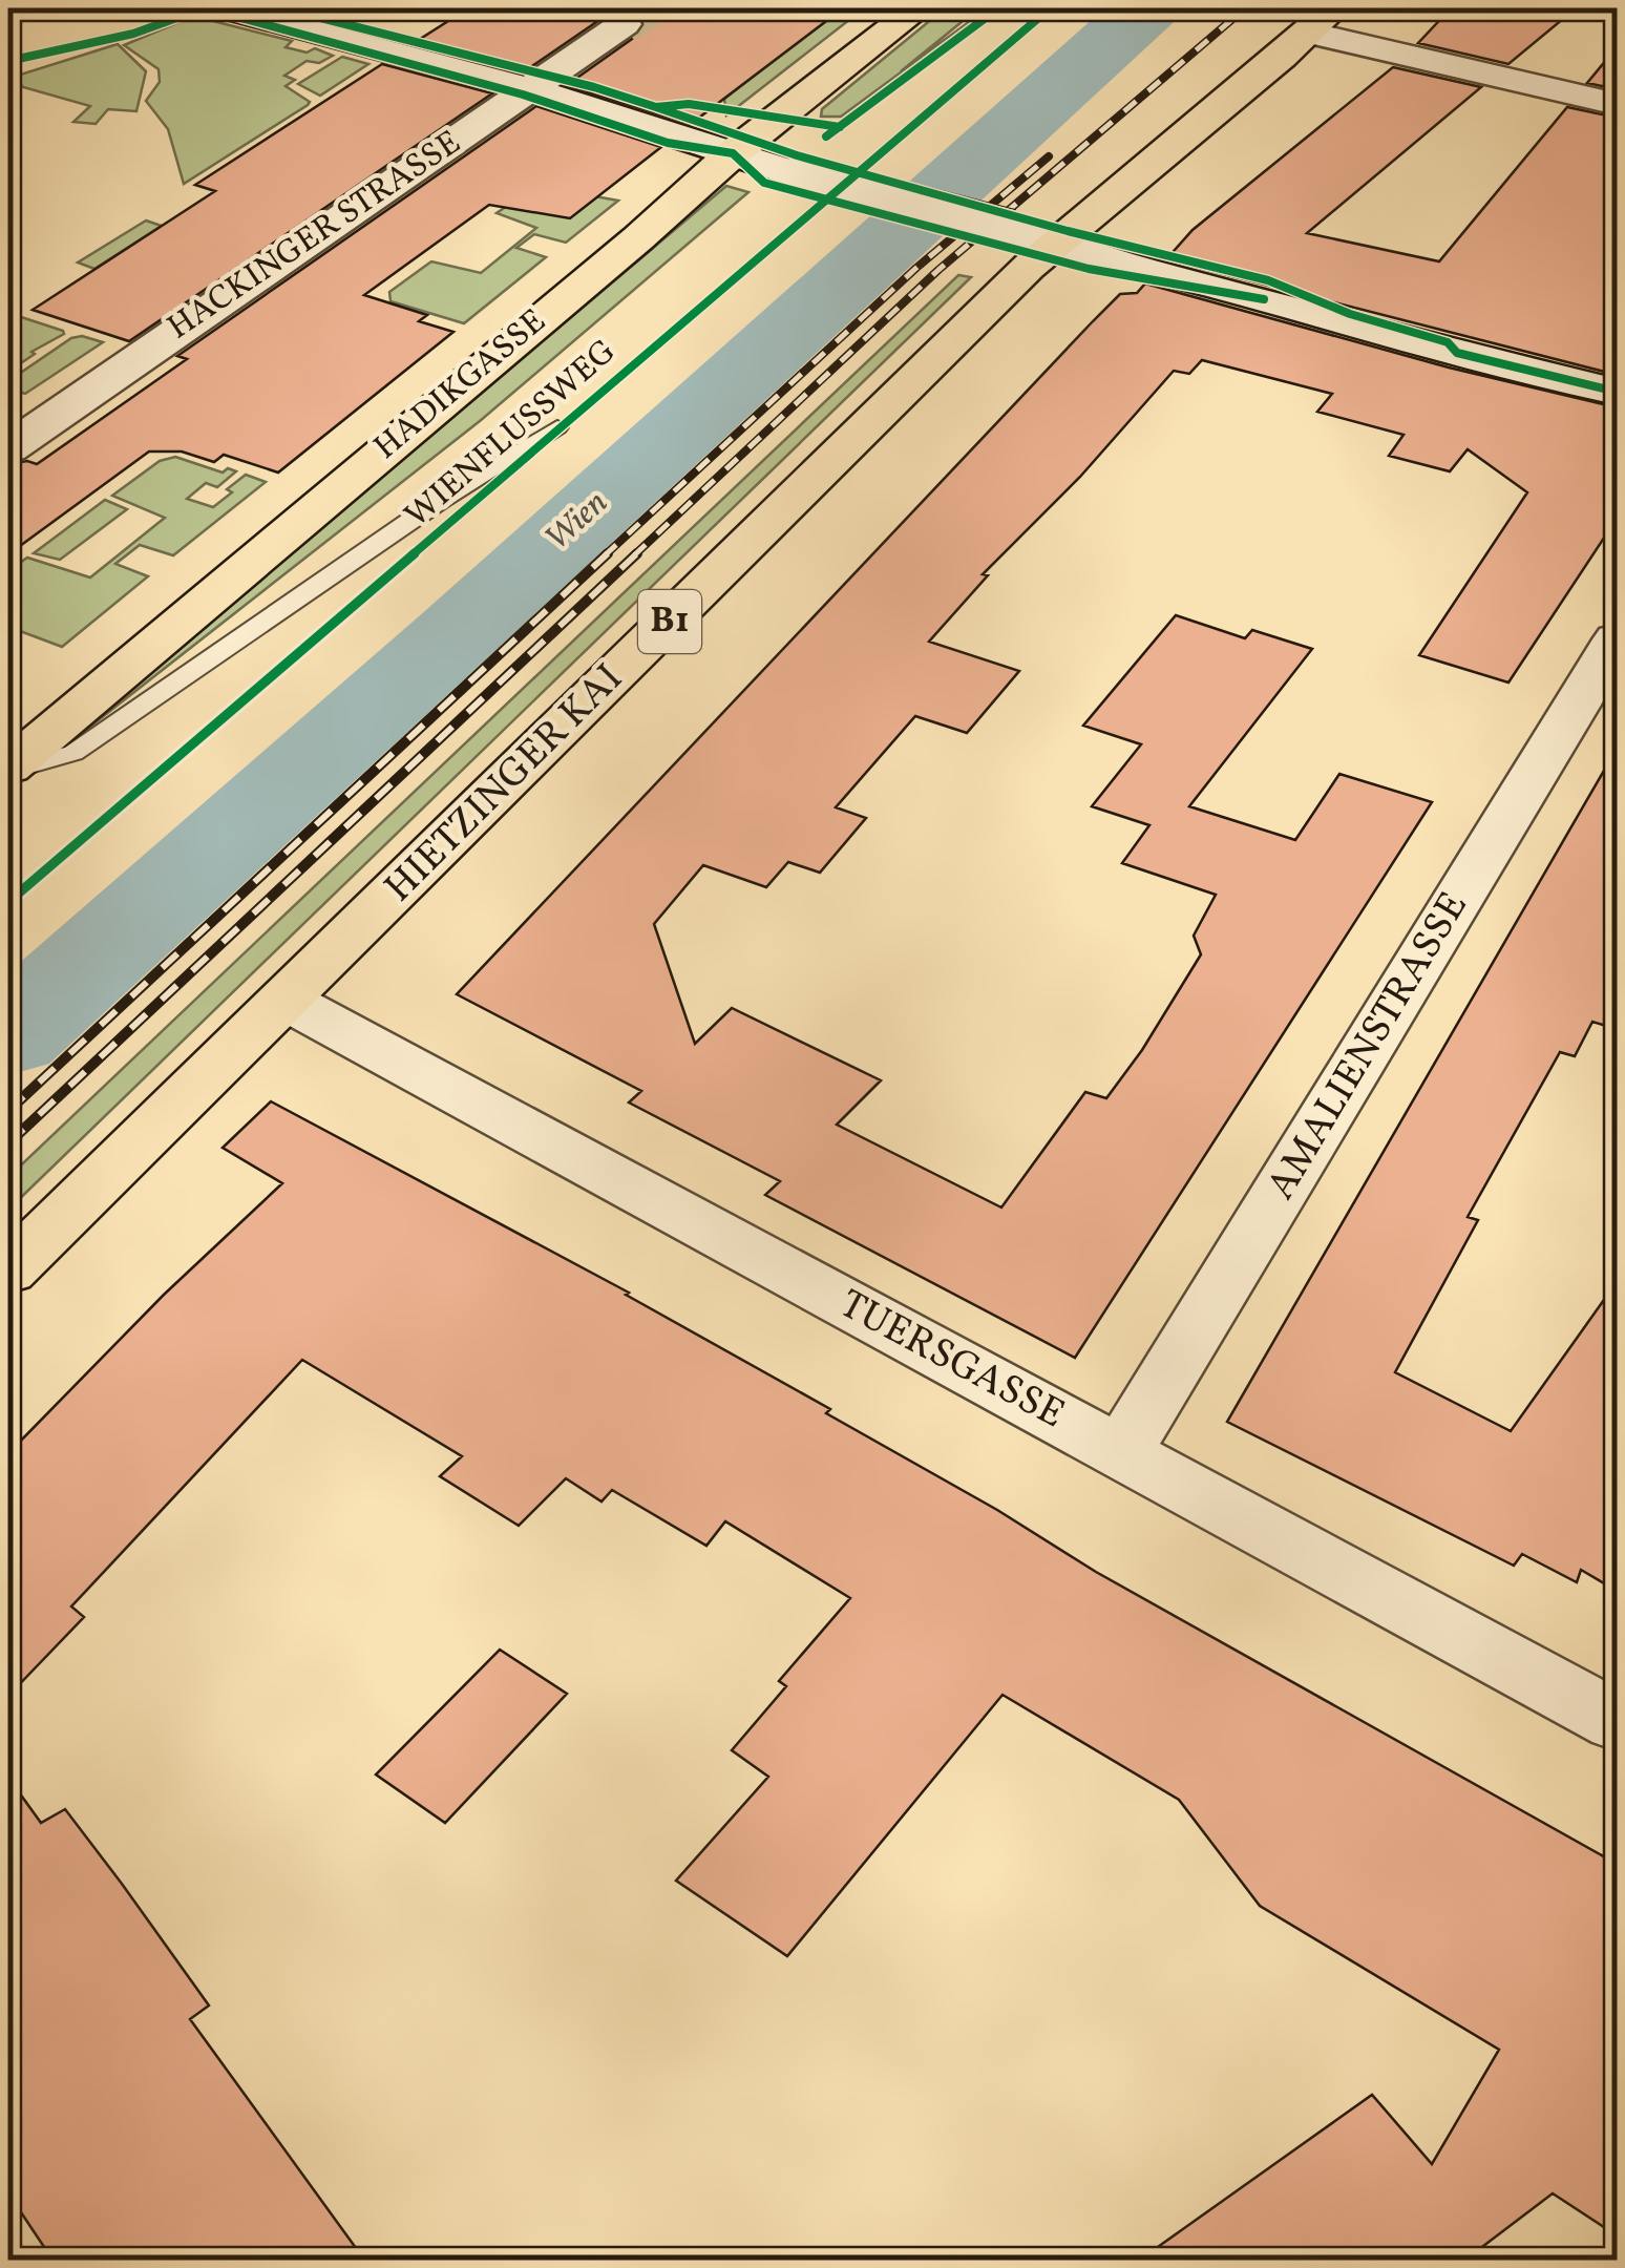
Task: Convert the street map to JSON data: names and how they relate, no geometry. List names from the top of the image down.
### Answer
{
  "streets": {
    "main road": ["HADIKGASSE", "B1", "HIETZINGER KAI"],
    "street": ["HACKINGER STRASSE", "AMALIENSTRASSE", "TUERSGASSE"],
    "cycle path": ["WIENFLUSSWEG"]
  },
  "crossings": [
    ["HIETZINGER KAI", "TUERSGASSE"],
    ["AMALIENSTRASSE", "TUERSGASSE"]
  ],
  "water": ["Wien"]
}
